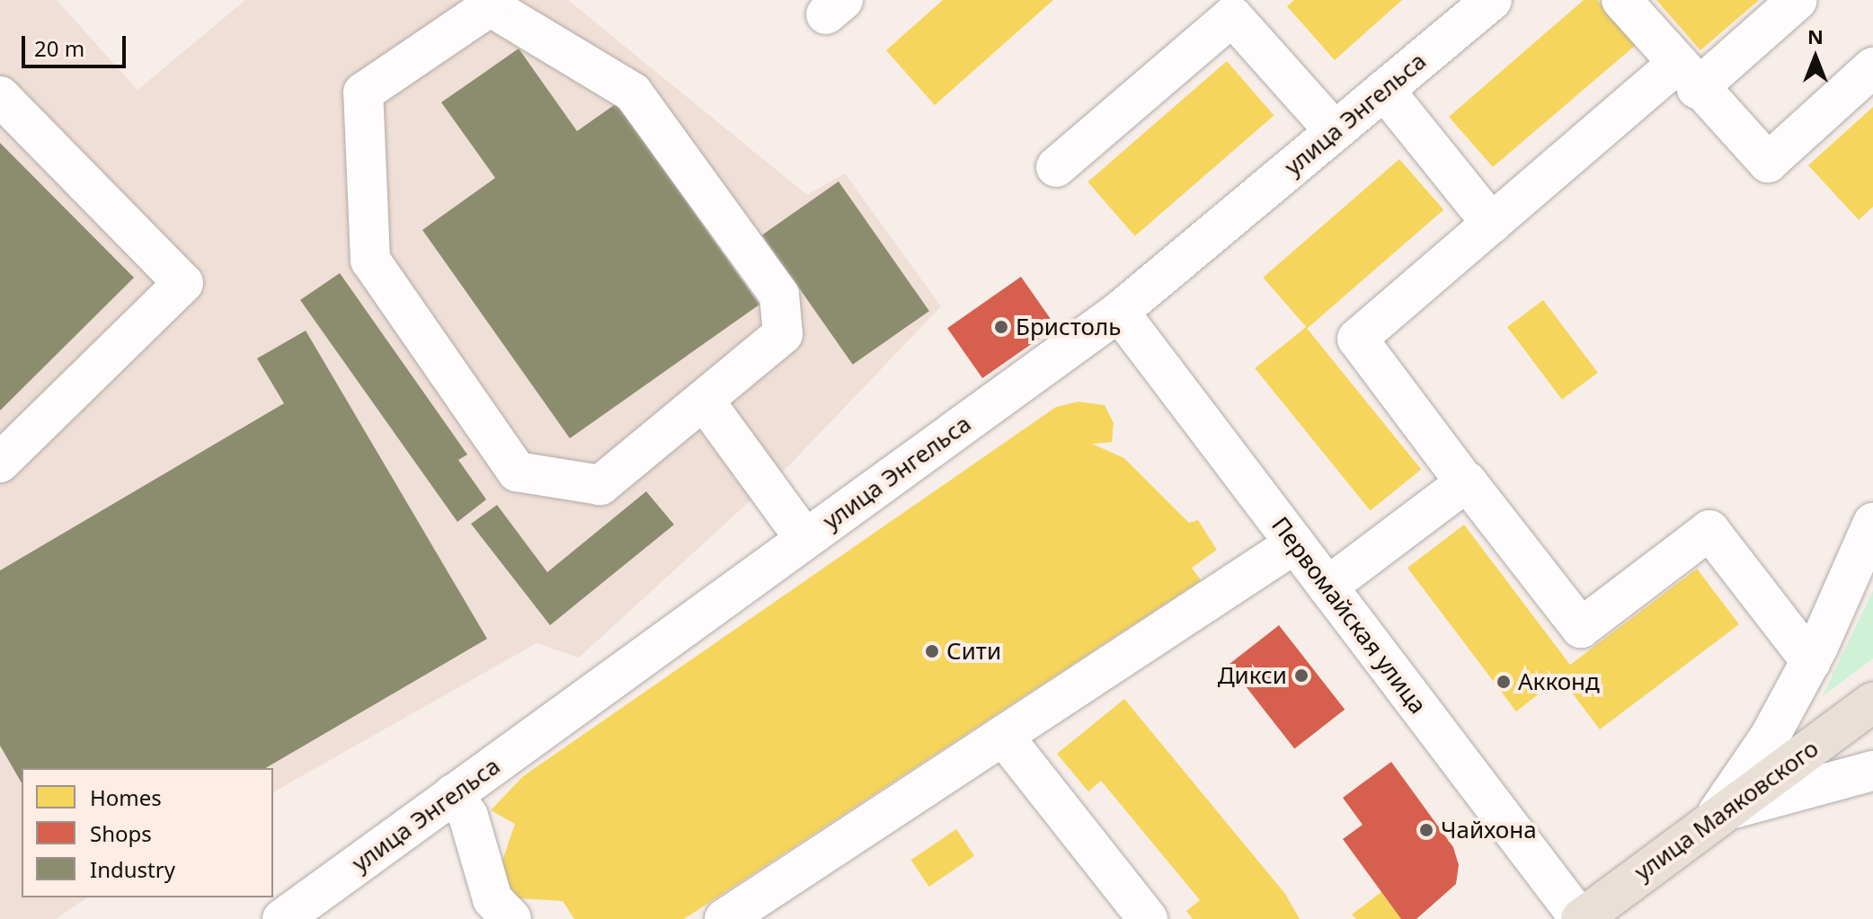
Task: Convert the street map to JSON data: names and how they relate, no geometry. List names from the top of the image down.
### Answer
{
  "streets": {
    "main road": ["улица Маяковского"],
    "street": ["улица Энгельса", "Первомайская улица"]
  },
  "crossings": [
    ["улица Энгельса", "Первомайская улица"],
    ["Первомайская улица", "улица Маяковского"]
  ],
  "places": [
    "Бристоль",
    "Сити",
    "Дикси",
    "Акконд",
    "Чайхона"
  ],
  "legend": ["Homes", "Shops", "Industry"],
  "scale_bar": "20 m",
  "north": "top"
}
